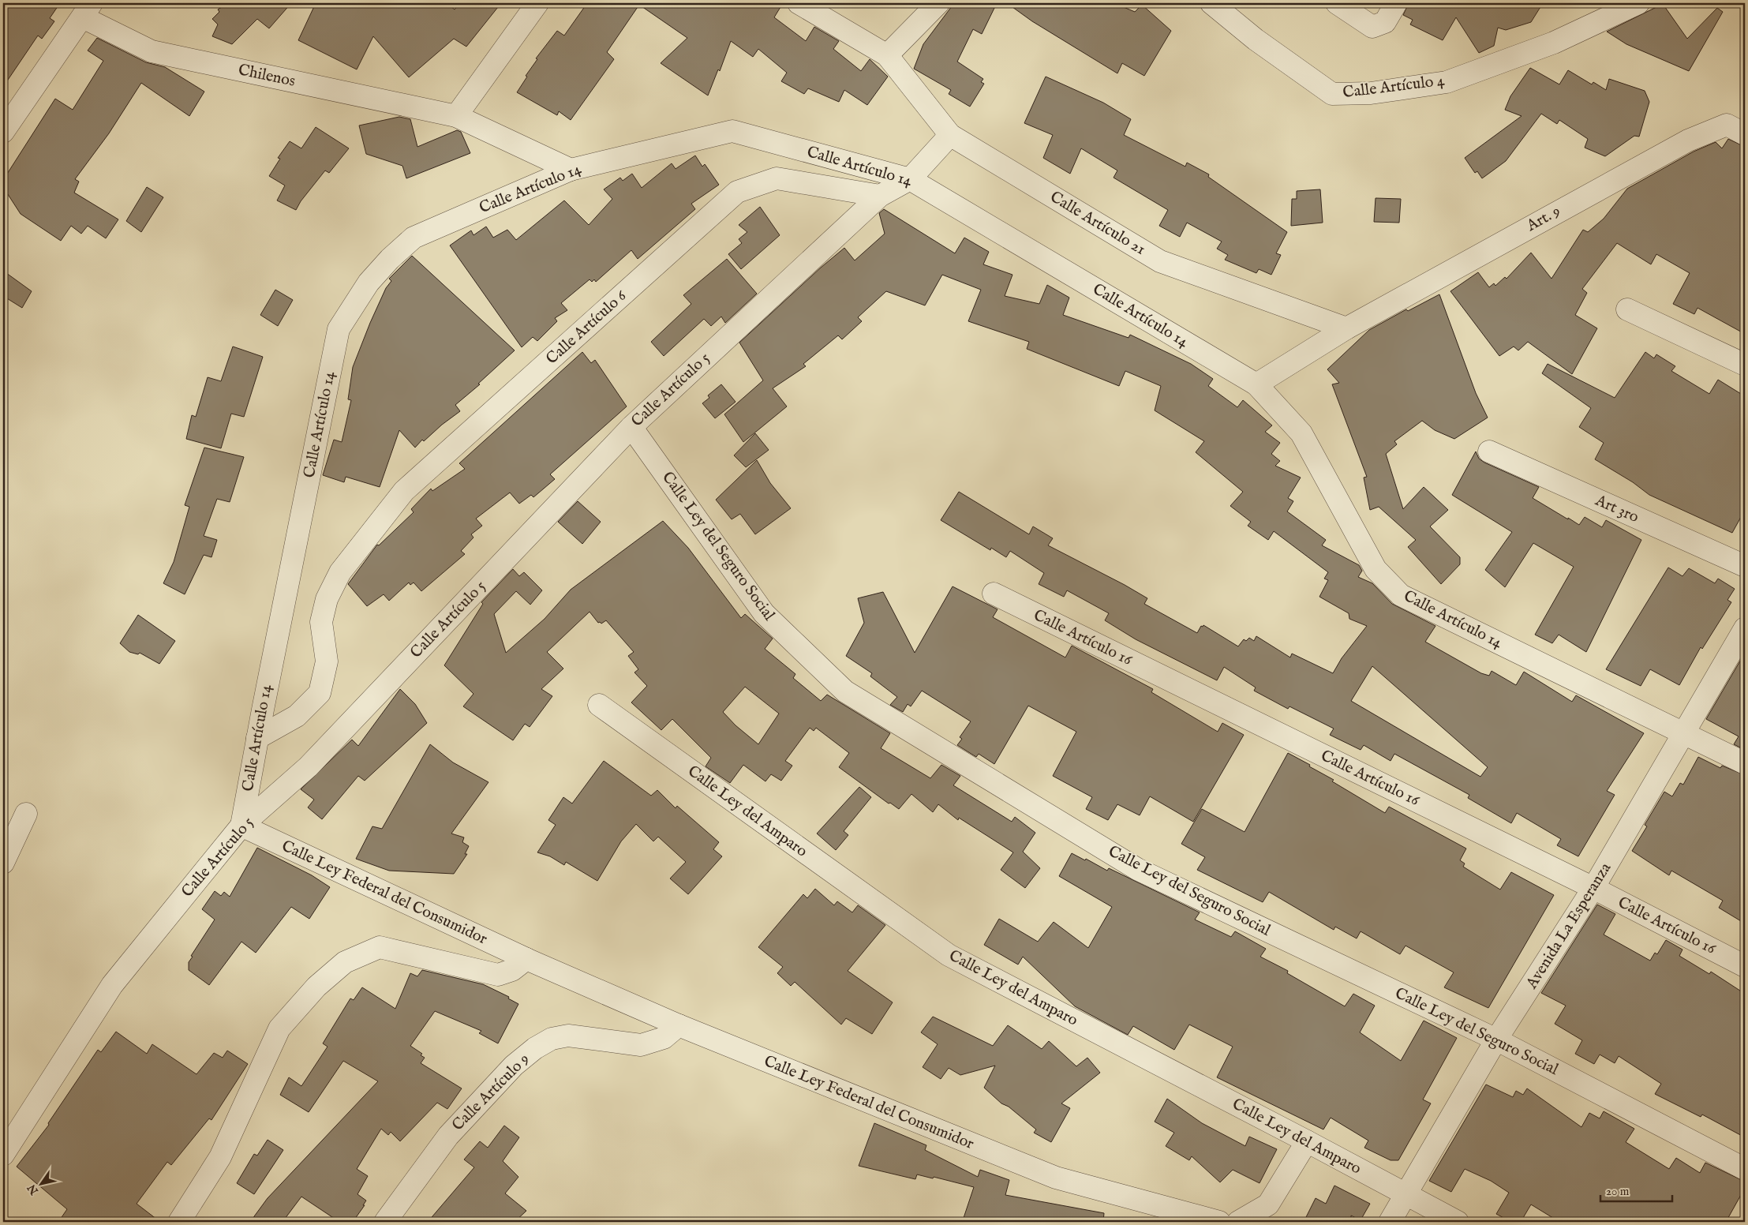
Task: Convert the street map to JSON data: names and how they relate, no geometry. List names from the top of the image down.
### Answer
{
  "streets": {
    "street": [
      "Chilenos",
      "Calle Artículo 4",
      "Calle Artículo 14",
      "Art. 9",
      "Calle Artículo 21",
      "Calle Artículo 6",
      "Calle Artículo 5",
      "Art 3ro",
      "Calle Ley del Seguro Social",
      "Calle Artículo 16",
      "Calle Ley del Amparo",
      "Calle Ley Federal del Consumidor",
      "Avenida La Esperanza",
      "Calle Artículo 9"
    ]
  },
  "crossings": [
    ["Chilenos", "Calle Artículo 14"],
    ["Calle Artículo 14", "Calle Artículo 6"],
    ["Calle Artículo 14", "Calle Artículo 5"],
    ["Calle Artículo 14", "Calle Ley Federal del Consumidor"],
    ["Calle Artículo 14", "Avenida La Esperanza"],
    ["Art. 9", "Calle Artículo 21"],
    ["Calle Artículo 21", "Calle Artículo 5"],
    ["Calle Artículo 6", "Calle Artículo 5"],
    ["Calle Artículo 5", "Calle Ley del Seguro Social"],
    ["Calle Artículo 5", "Calle Ley Federal del Consumidor"],
    ["Calle Ley del Seguro Social", "Avenida La Esperanza"],
    ["Calle Artículo 16", "Avenida La Esperanza"],
    ["Calle Ley del Amparo", "Avenida La Esperanza"],
    ["Calle Ley Federal del Consumidor", "Calle Artículo 9"]
  ],
  "scale_bar": "20 m",
  "north": "bottom left"
}
